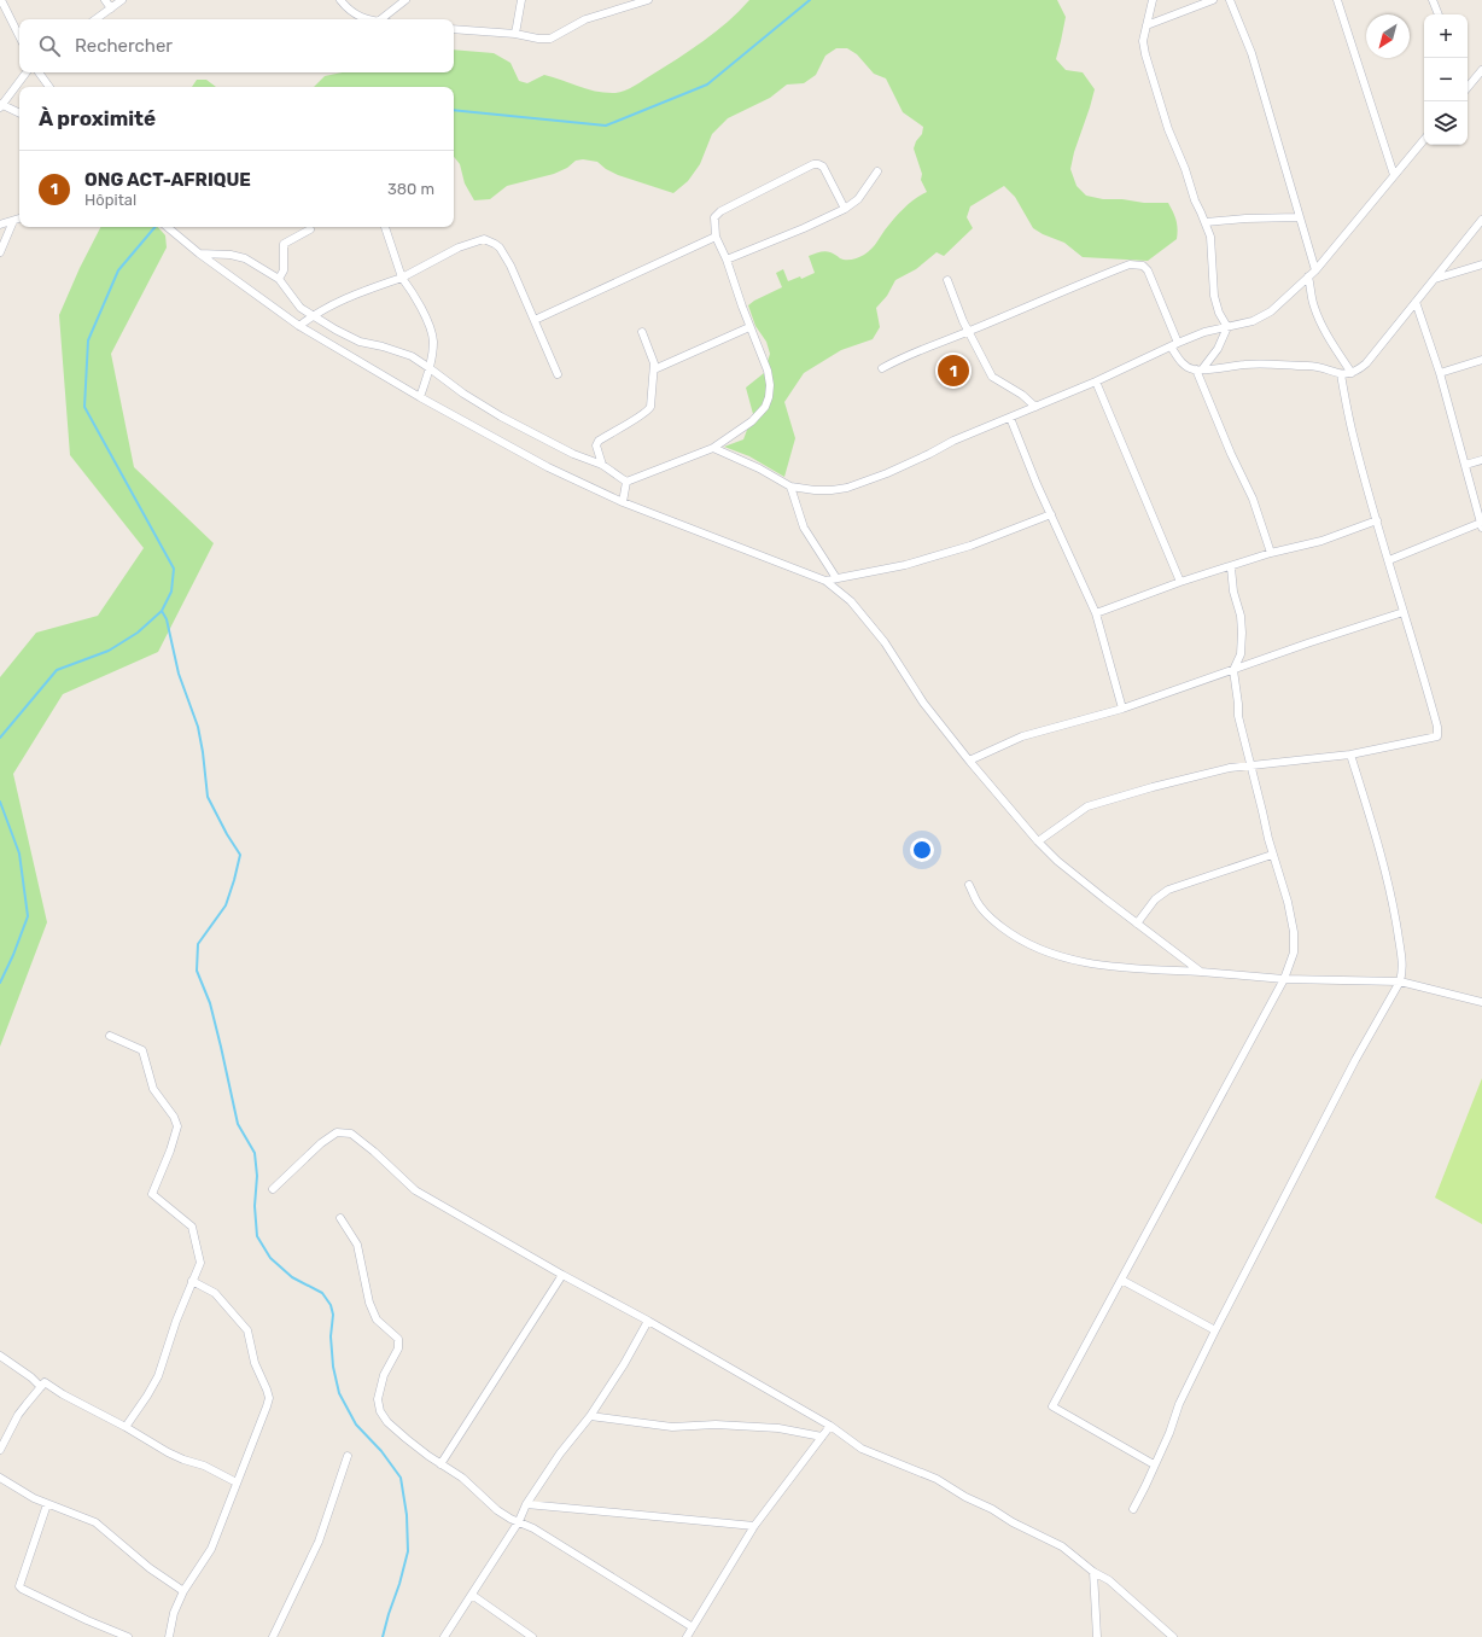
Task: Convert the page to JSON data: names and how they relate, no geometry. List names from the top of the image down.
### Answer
{
  "north": "bottom left",
  "page": {
    "map_buttons": ["+", "−"],
    "search": "Rechercher",
    "heading": "À proximité",
    "list": [
      {
        "mark": "1",
        "name": "ONG ACT-AFRIQUE",
        "note": "Hôpital",
        "value": "380 m"
      }
    ],
    "pins": "1"
  }
}
